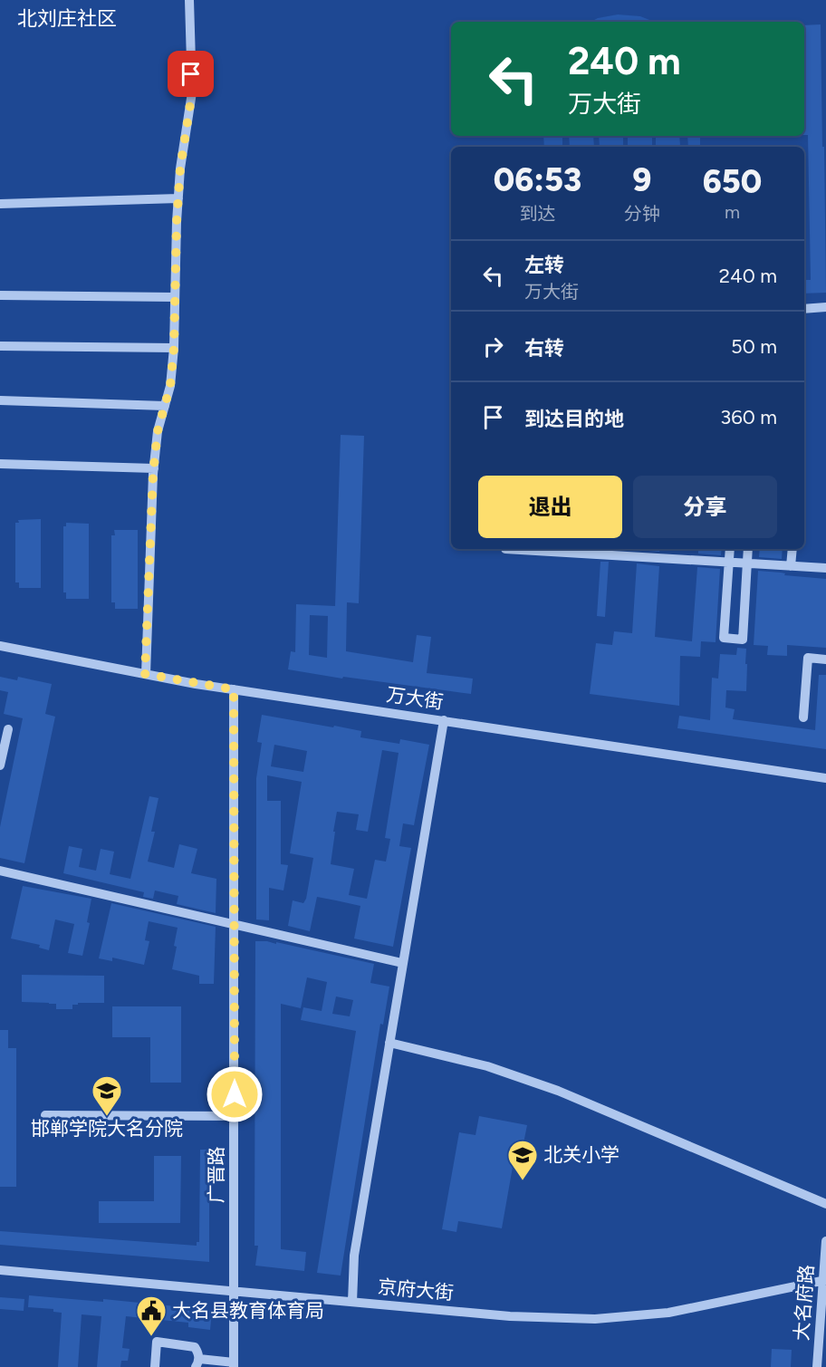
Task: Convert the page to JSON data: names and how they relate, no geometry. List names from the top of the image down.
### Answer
{
  "streets": {
    "street": [
      "万大街",
      "广晋路",
      "京府大街",
      "大名府路"
    ]
  },
  "crossings": [
    ["万大街", "广晋路"],
    ["广晋路", "京府大街"],
    ["京府大街", "大名府路"]
  ],
  "districts": ["北刘庄社区"],
  "places": {
    "school or university": ["邯郸学院大名分院", "北关小学"],
    "public building": ["大名县教育体育局"]
  },
  "page": {
    "turn": ["240 m", "万大街"],
    "eta": [
      "06:53",
      "到达",
      "9",
      "分钟",
      "650",
      "m"
    ],
    "list": [
      {
        "name": "左转",
        "note": "万大街",
        "value": "240 m"
      },
      {
        "name": "右转",
        "value": "50 m"
      },
      {
        "name": "到达目的地",
        "value": "360 m"
      }
    ],
    "buttons": ["退出", "分享"]
  }
}
